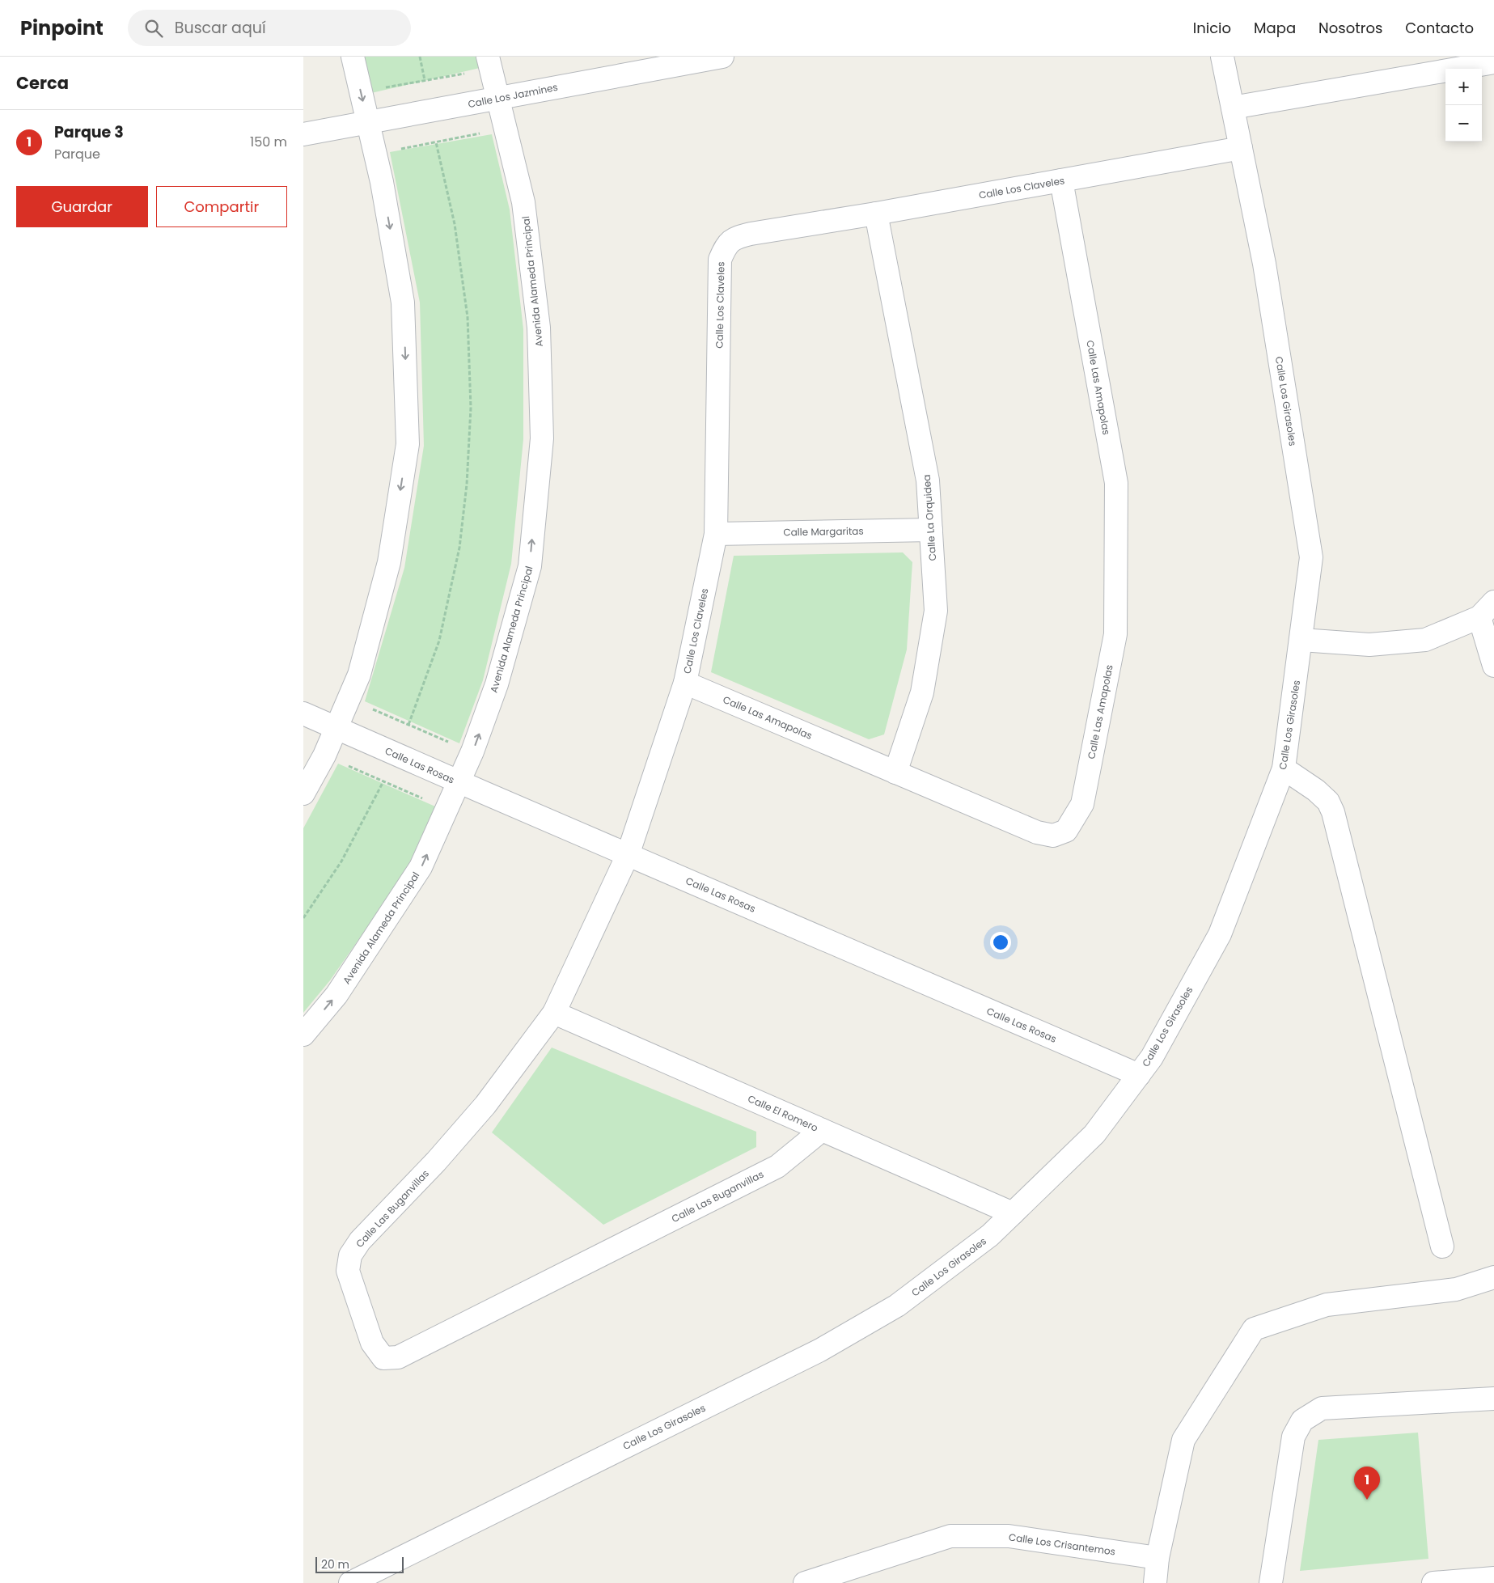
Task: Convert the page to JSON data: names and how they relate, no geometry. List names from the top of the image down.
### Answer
{
  "streets": {
    "street": [
      "Calle Los Jazmines",
      "Calle Los Claveles",
      "Avenida Alameda Principal",
      "Calle Las Amapolas",
      "Calle Los Girasoles",
      "Calle La Orquidea",
      "Calle Margaritas",
      "Calle Las Rosas",
      "Calle El Romero",
      "Calle Las Buganvillas",
      "Calle Los Crisantemos"
    ]
  },
  "crossings": [
    ["Calle Los Jazmines", "Avenida Alameda Principal"],
    ["Calle Los Claveles", "Calle Las Amapolas"],
    ["Calle Los Claveles", "Calle Los Girasoles"],
    ["Calle Los Claveles", "Calle La Orquidea"],
    ["Calle Los Claveles", "Calle Margaritas"],
    ["Calle Los Claveles", "Calle Las Rosas"],
    ["Calle Los Claveles", "Calle Las Buganvillas"],
    ["Avenida Alameda Principal", "Calle Las Rosas"],
    ["Calle Las Amapolas", "Calle La Orquidea"],
    ["Calle Los Girasoles", "Calle Las Rosas"],
    ["Calle Los Girasoles", "Calle El Romero"],
    ["Calle La Orquidea", "Calle Margaritas"],
    ["Calle Las Rosas", "Calle Las Buganvillas"],
    ["Calle El Romero", "Calle Las Buganvillas"]
  ],
  "scale_bar": "20 m",
  "page": {
    "header": "Pinpoint",
    "search": "Buscar aquí",
    "nav": [
      "Inicio",
      "Mapa",
      "Nosotros",
      "Contacto"
    ],
    "heading": "Cerca",
    "map_buttons": ["+", "−"],
    "list": [
      {
        "mark": "1",
        "name": "Parque 3",
        "note": "Parque",
        "value": "150 m"
      }
    ],
    "buttons": ["Guardar", "Compartir"],
    "pins": "1",
    "scale": "20 m"
  }
}
